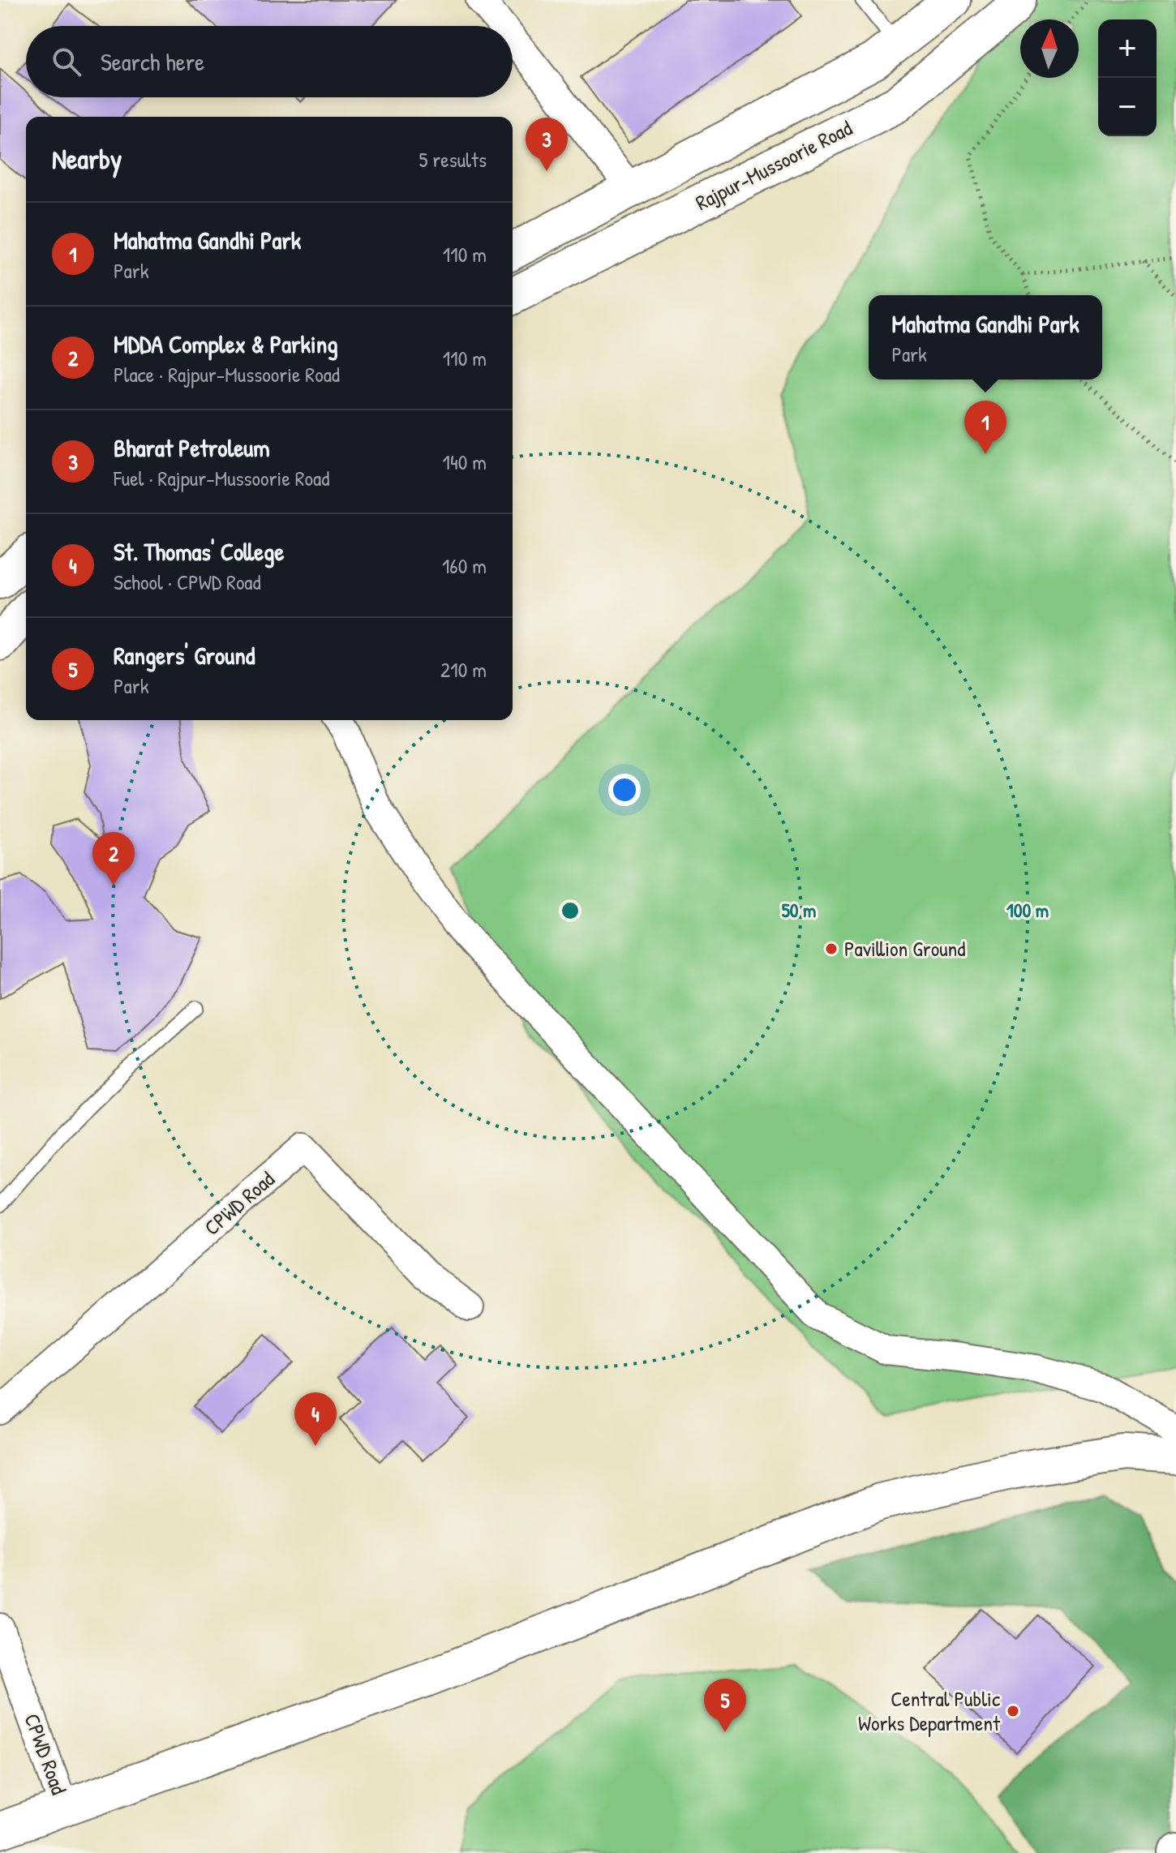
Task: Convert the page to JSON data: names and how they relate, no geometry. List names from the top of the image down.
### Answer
{
  "streets": {
    "main road": ["Rajpur-Mussoorie Road"],
    "street": ["CPWD Road"]
  },
  "places": ["Pavillion Ground", "Central Public Works Department"],
  "north": "top",
  "page": {
    "map_buttons": ["+", "−"],
    "search": "Search here",
    "heading": ["Nearby", "5 results"],
    "pins": [
      "3",
      "1",
      "2",
      "4",
      "5"
    ],
    "list": [
      {
        "mark": "1",
        "name": "Mahatma Gandhi Park",
        "note": "Park",
        "value": "110 m"
      },
      {
        "mark": "2",
        "name": "MDDA Complex & Parking",
        "note": "Place · Rajpur-Mussoorie Road",
        "value": "110 m"
      },
      {
        "mark": "3",
        "name": "Bharat Petroleum",
        "note": "Fuel · Rajpur-Mussoorie Road",
        "value": "140 m"
      },
      {
        "mark": "4",
        "name": "St. Thomas' College",
        "note": "School · CPWD Road",
        "value": "160 m"
      },
      {
        "mark": "5",
        "name": "Rangers' Ground",
        "note": "Park",
        "value": "210 m"
      }
    ],
    "popup": ["Mahatma Gandhi Park", "Park"]
  },
  "rings": ["50 m", "100 m"]
}
